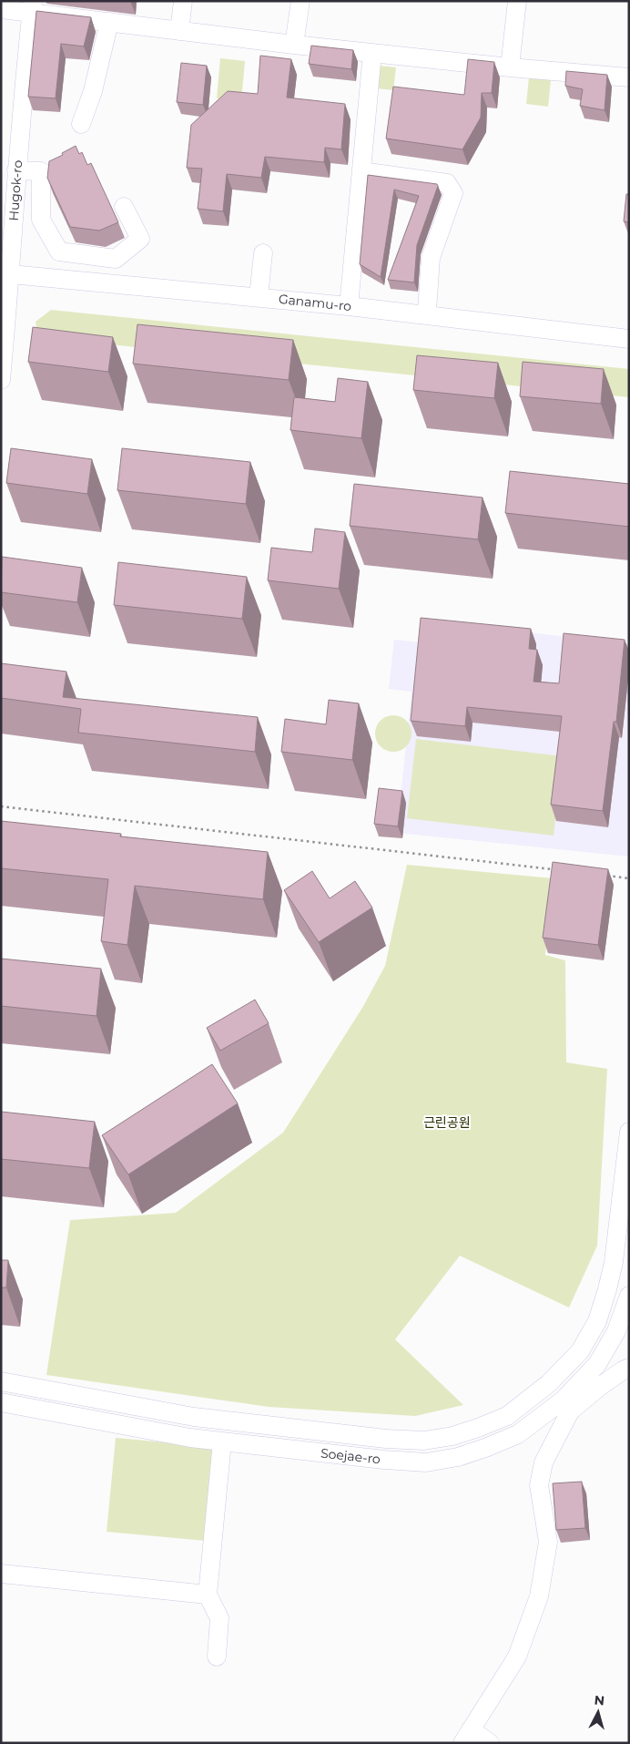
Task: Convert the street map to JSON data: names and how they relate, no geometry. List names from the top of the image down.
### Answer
{
  "streets": {
    "street": ["Hugok-ro", "Ganamu-ro", "Soejae-ro"]
  },
  "crossings": [
    ["Hugok-ro", "Ganamu-ro"]
  ],
  "parks": ["근린공원"],
  "north": "top"
}
